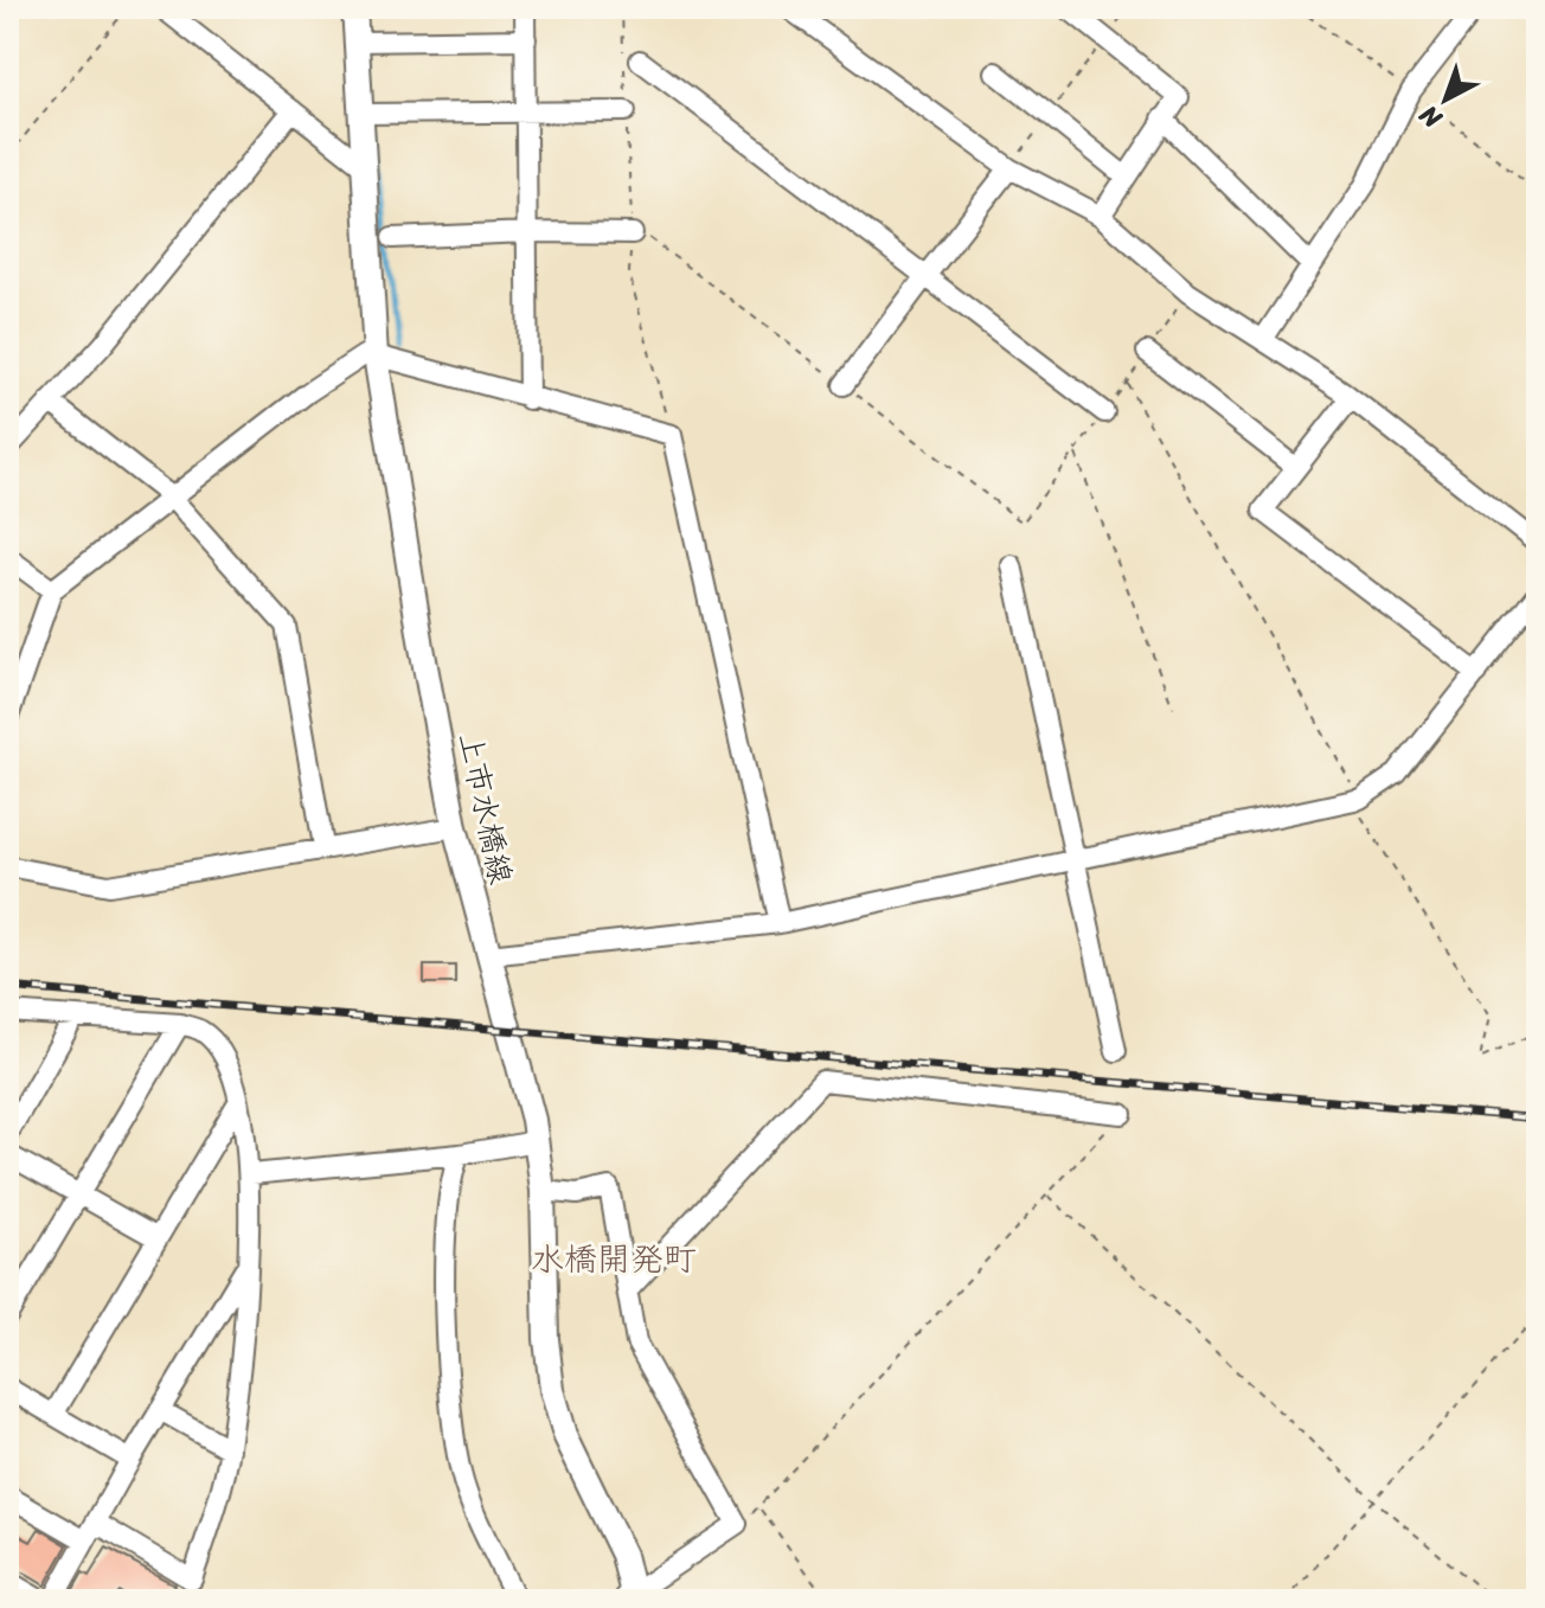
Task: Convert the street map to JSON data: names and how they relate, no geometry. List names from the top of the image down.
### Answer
{
  "streets": {
    "main road": ["上市水橋線"]
  },
  "districts": ["水橋開発町"],
  "north": "bottom left"
}
